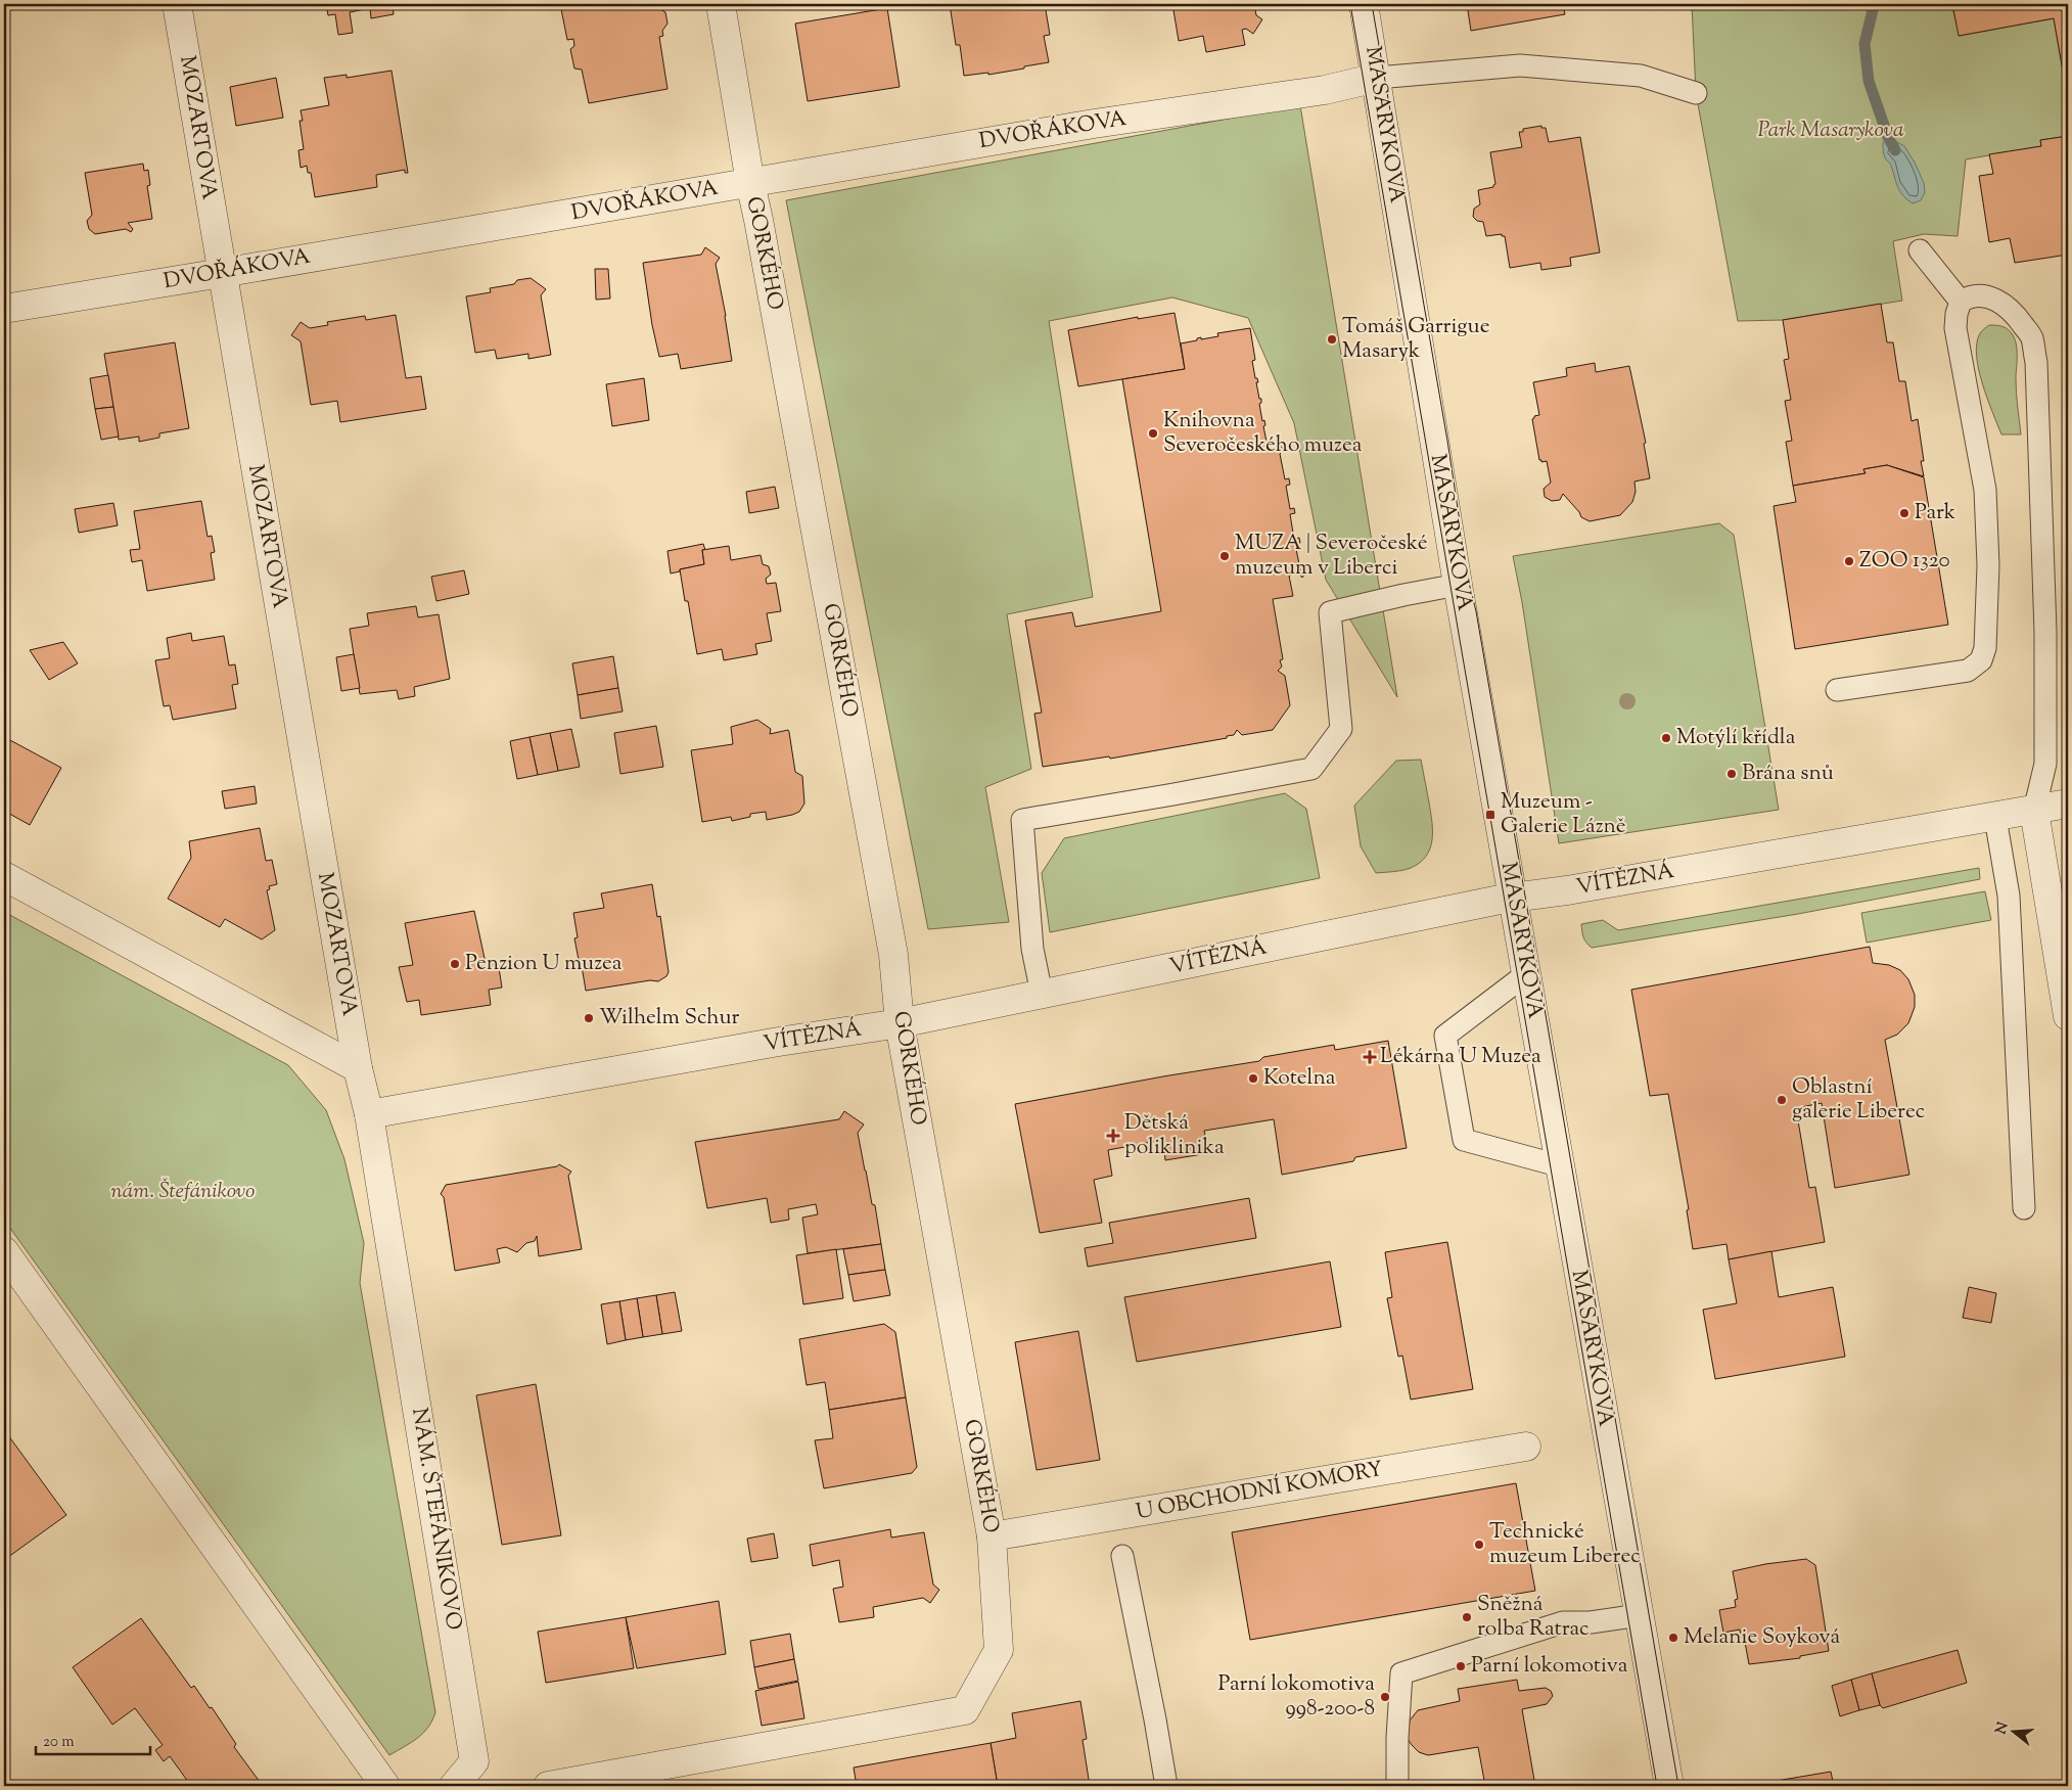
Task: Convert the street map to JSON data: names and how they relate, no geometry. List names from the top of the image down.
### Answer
{
  "streets": {
    "street": [
      "MASARYKOVA",
      "MOZARTOVA",
      "DVOŘÁKOVA",
      "GORKÉHO",
      "VÍTĚZNÁ",
      "U OBCHODNÍ KOMORY",
      "NÁM. ŠTEFÁNIKOVO"
    ]
  },
  "crossings": [
    ["MASARYKOVA", "DVOŘÁKOVA"],
    ["MASARYKOVA", "VÍTĚZNÁ"],
    ["MOZARTOVA", "DVOŘÁKOVA"],
    ["MOZARTOVA", "NÁM. ŠTEFÁNIKOVO"],
    ["DVOŘÁKOVA", "GORKÉHO"],
    ["GORKÉHO", "VÍTĚZNÁ"],
    ["GORKÉHO", "U OBCHODNÍ KOMORY"],
    ["VÍTĚZNÁ", "NÁM. ŠTEFÁNIKOVO"]
  ],
  "parks": ["Park Masarykova", "nám. Štefánikovo"],
  "places": {
    "other": [
      "Tomáš Garrigue Masaryk",
      "Knihovna Severočeského muzea",
      "Park",
      "MUZA | Severočeské muzeum v Liberci",
      "ZOO 1320",
      "Motýlí křídla",
      "Brána snů",
      "Penzion U muzea",
      "Wilhelm Schur",
      "Kotelna",
      "Oblastní galerie Liberec",
      "Technické muzeum Liberec",
      "Sněžná rolba Ratrac",
      "Melanie Soyková",
      "Parní lokomotiva",
      "Parní lokomotiva 998-200-8"
    ],
    "transit": ["Muzeum - Galerie Lázně"],
    "health": ["Lékárna U Muzea", "Dětská poliklinika"]
  },
  "scale_bar": "20 m",
  "north": "left"
}
